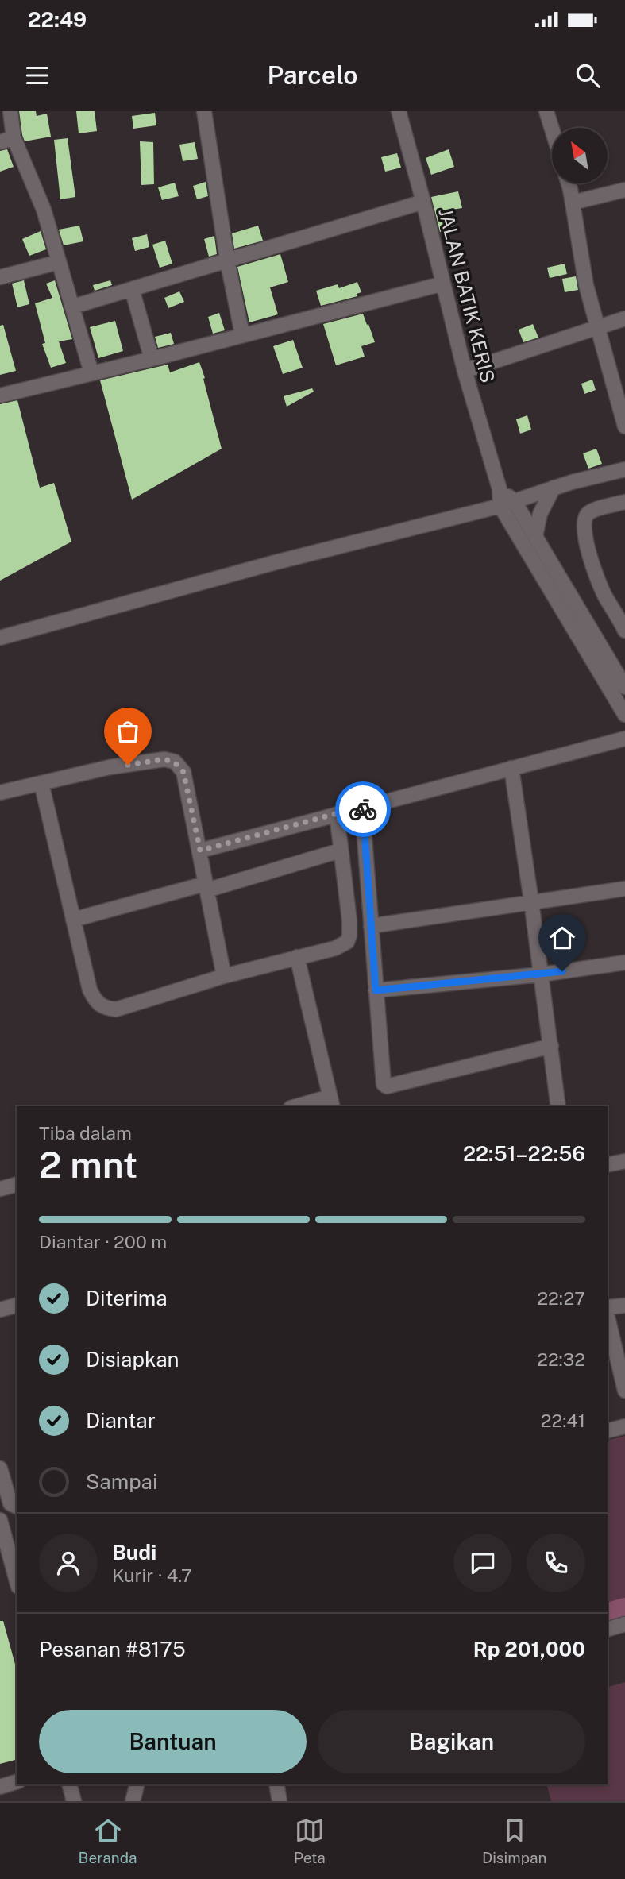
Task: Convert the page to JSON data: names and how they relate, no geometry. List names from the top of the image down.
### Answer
{
  "streets": {
    "street": ["JALAN BATIK KERIS"]
  },
  "north": "top left",
  "page": {
    "status": "22:49",
    "header": "Parcelo",
    "heading": ["2 mnt", "Tiba dalam", "22:51–22:56"],
    "panel": [
      "Budi",
      "Kurir · 4.7",
      "Pesanan #8175",
      "Rp 201,000"
    ],
    "bar": "Diantar · 200 m",
    "list": [
      ["Diterima", "22:27"],
      ["Disiapkan", "22:32"],
      ["Diantar", "22:41"],
      "Sampai"
    ],
    "buttons": ["Bantuan", "Bagikan"],
    "tabs": ["Beranda", "Peta", "Disimpan"]
  }
}
